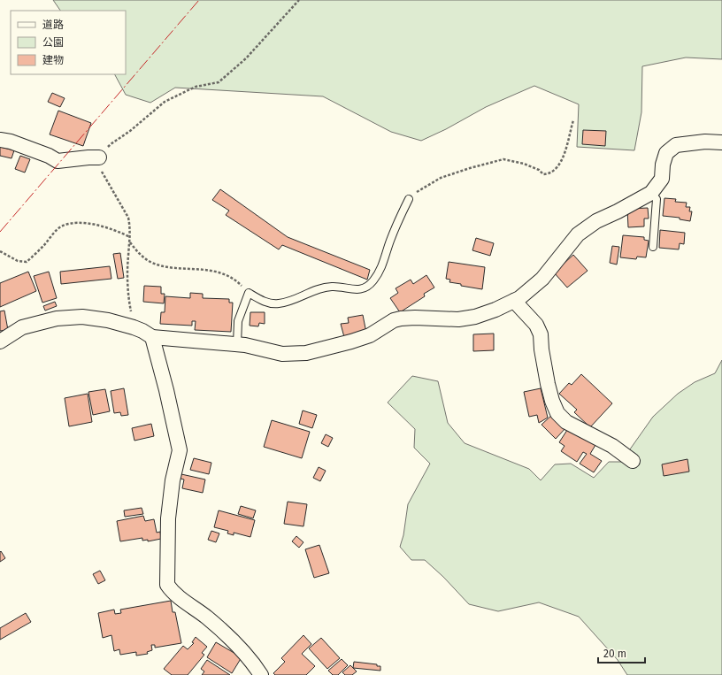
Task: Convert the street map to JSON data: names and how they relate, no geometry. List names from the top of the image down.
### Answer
{
  "legend": ["道路", "公園", "建物"],
  "scale_bar": "20 m"
}
